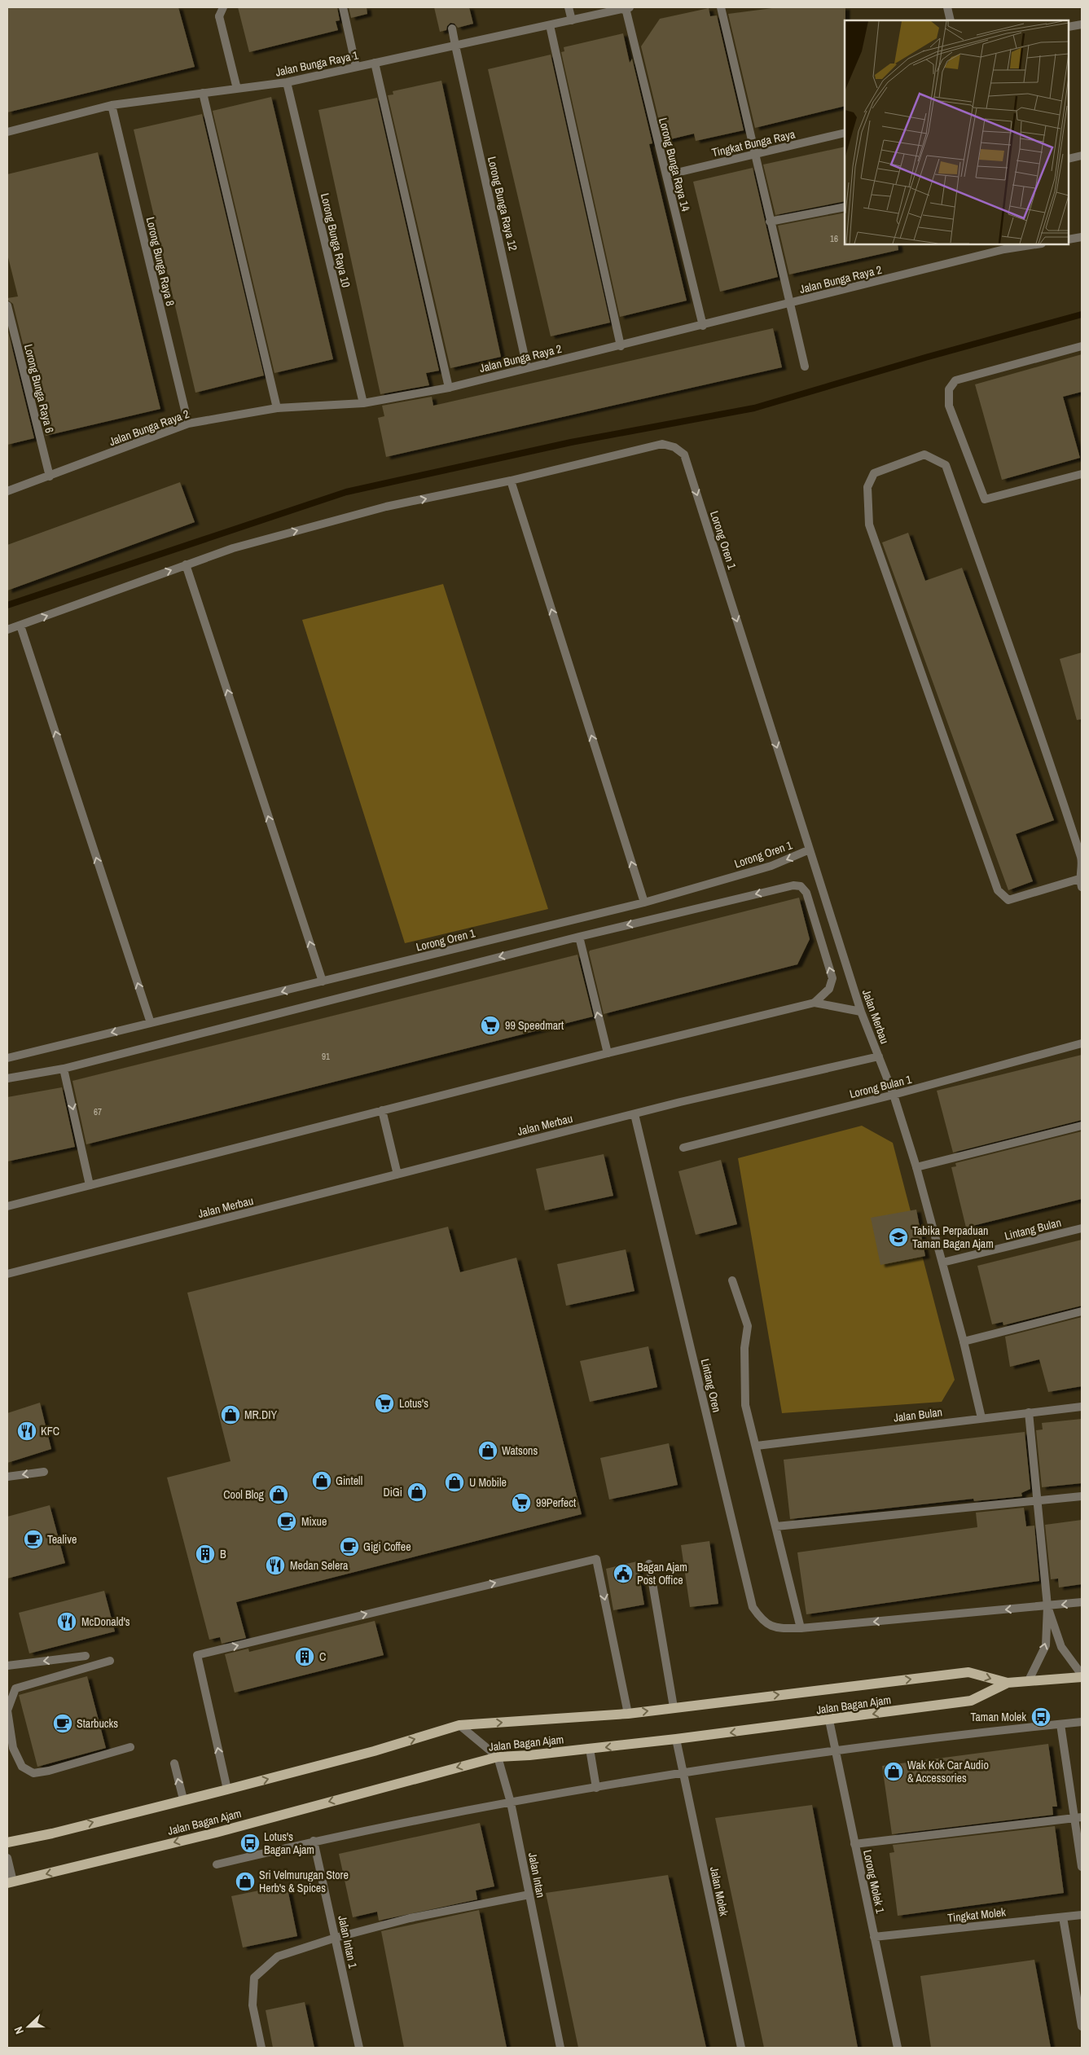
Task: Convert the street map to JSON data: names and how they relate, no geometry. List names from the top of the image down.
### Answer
{
  "streets": {
    "main road": ["Jalan Bagan Ajam"],
    "street": [
      "Jalan Bunga Raya 1",
      "Tingkat Bunga Raya",
      "Lorong Bunga Raya 14",
      "Lorong Bunga Raya 12",
      "Lorong Bunga Raya 10",
      "Lorong Bunga Raya 8",
      "Jalan Bunga Raya 2",
      "Lorong Bunga Raya 6",
      "Lorong Oren 1",
      "Jalan Merbau",
      "Lorong Bulan 1",
      "Lintang Bulan",
      "Lintang Oren",
      "Jalan Bulan",
      "Jalan Intan",
      "Lorong Molek 1",
      "Jalan Molek",
      "Tingkat Molek",
      "Jalan Intan 1"
    ]
  },
  "crossings": [
    ["Jalan Bunga Raya 1", "Lorong Bunga Raya 14"],
    ["Jalan Bunga Raya 1", "Lorong Bunga Raya 12"],
    ["Jalan Bunga Raya 1", "Lorong Bunga Raya 10"],
    ["Jalan Bunga Raya 1", "Lorong Bunga Raya 8"],
    ["Tingkat Bunga Raya", "Lorong Bunga Raya 14"],
    ["Lorong Bunga Raya 14", "Jalan Bunga Raya 2"],
    ["Lorong Bunga Raya 12", "Jalan Bunga Raya 2"],
    ["Lorong Bunga Raya 10", "Jalan Bunga Raya 2"],
    ["Lorong Bunga Raya 8", "Jalan Bunga Raya 2"],
    ["Jalan Bunga Raya 2", "Lorong Bunga Raya 6"],
    ["Lorong Oren 1", "Jalan Merbau"],
    ["Jalan Merbau", "Lintang Oren"],
    ["Jalan Bagan Ajam", "Jalan Intan"],
    ["Jalan Bagan Ajam", "Lorong Molek 1"],
    ["Jalan Bagan Ajam", "Jalan Molek"],
    ["Lorong Molek 1", "Tingkat Molek"]
  ],
  "places": {
    "supermarket": ["99 Speedmart", "Lotus's", "99Perfect"],
    "school or university": ["Tabika Perpaduan Taman Bagan Ajam"],
    "shop": [
      "MR.DIY",
      "Watsons",
      "Gintell",
      "U Mobile",
      "DiGi",
      "Cool Blog",
      "Wak Kok Car Audio & Accessories",
      "Sri Velmurugan Store Herb's & Spices"
    ],
    "restaurant": ["KFC", "Medan Selera", "McDonald's"],
    "cafe": [
      "Mixue",
      "Tealive",
      "Gigi Coffee",
      "Starbucks"
    ],
    "building": ["B", "C"],
    "public building": ["Bagan Ajam Post Office"],
    "bus stop": ["Taman Molek", "Lotus's Bagan Ajam"]
  },
  "house_numbers": ["16", "91", "67"],
  "north": "left"
}
